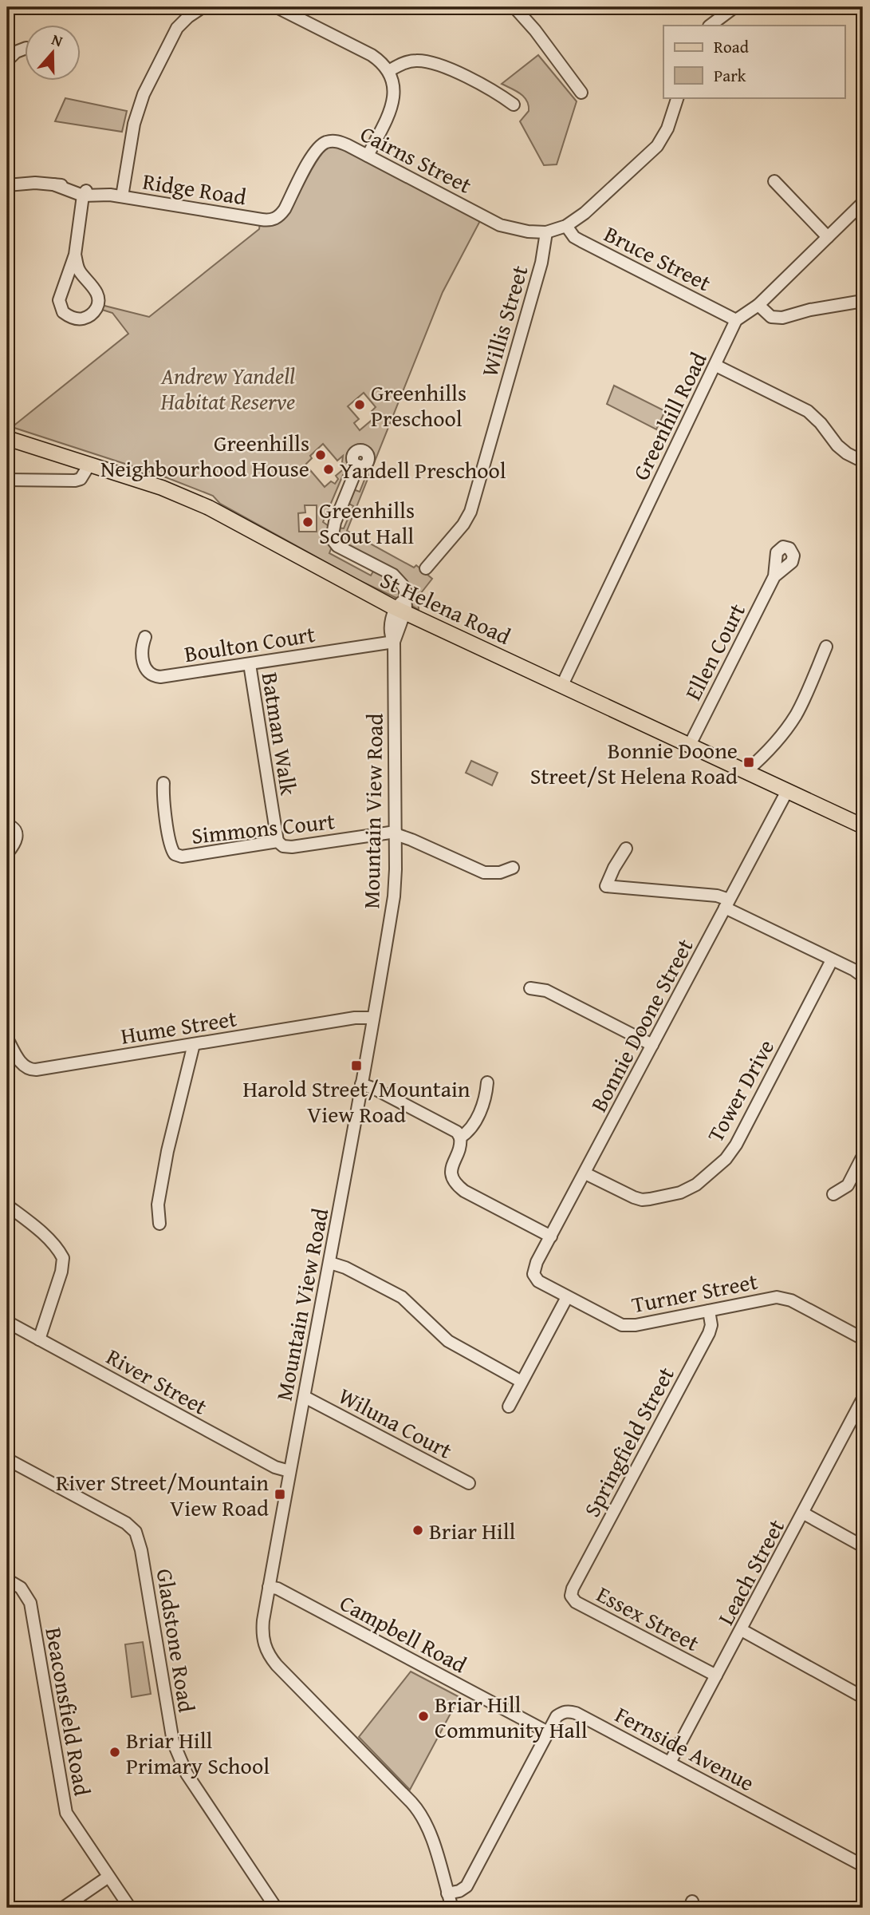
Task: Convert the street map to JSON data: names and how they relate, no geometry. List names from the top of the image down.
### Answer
{
  "streets": {
    "main road": ["St Helena Road"],
    "street": [
      "Cairns Street",
      "Ridge Road",
      "Bruce Street",
      "Willis Street",
      "Greenhill Road",
      "Boulton Court",
      "Ellen Court",
      "Batman Walk",
      "Mountain View Road",
      "Simmons Court",
      "Bonnie Doone Street",
      "Hume Street",
      "Tower Drive",
      "Turner Street",
      "River Street",
      "Wiluna Court",
      "Springfield Street",
      "Leach Street",
      "Essex Street",
      "Campbell Road",
      "Gladstone Road",
      "Beaconsfield Road",
      "Fernside Avenue"
    ]
  },
  "crossings": [
    ["Cairns Street", "Ridge Road"],
    ["Cairns Street", "Willis Street"],
    ["Bruce Street", "Greenhill Road"],
    ["Greenhill Road", "St Helena Road"],
    ["St Helena Road", "Ellen Court"],
    ["St Helena Road", "Mountain View Road"],
    ["St Helena Road", "Bonnie Doone Street"],
    ["Boulton Court", "Batman Walk"],
    ["Boulton Court", "Mountain View Road"],
    ["Batman Walk", "Simmons Court"],
    ["Mountain View Road", "Simmons Court"],
    ["Mountain View Road", "Hume Street"],
    ["Mountain View Road", "River Street"],
    ["Mountain View Road", "Wiluna Court"],
    ["Mountain View Road", "Campbell Road"],
    ["Mountain View Road", "Fernside Avenue"],
    ["Bonnie Doone Street", "Tower Drive"],
    ["Bonnie Doone Street", "Turner Street"],
    ["Turner Street", "Springfield Street"],
    ["Springfield Street", "Essex Street"],
    ["Leach Street", "Essex Street"],
    ["Leach Street", "Fernside Avenue"],
    ["Campbell Road", "Fernside Avenue"]
  ],
  "parks": ["Andrew Yandell Habitat Reserve"],
  "places": {
    "other": [
      "Greenhills Preschool",
      "Greenhills Neighbourhood House",
      "Yandell Preschool",
      "Greenhills Scout Hall",
      "Briar Hill",
      "Briar Hill Community Hall",
      "Briar Hill Primary School"
    ],
    "transit": ["Bonnie Doone Street/St Helena Road", "Harold Street/Mountain View Road", "River Street/Mountain View Road"]
  },
  "legend": ["Road", "Park"],
  "north": "top"
}
